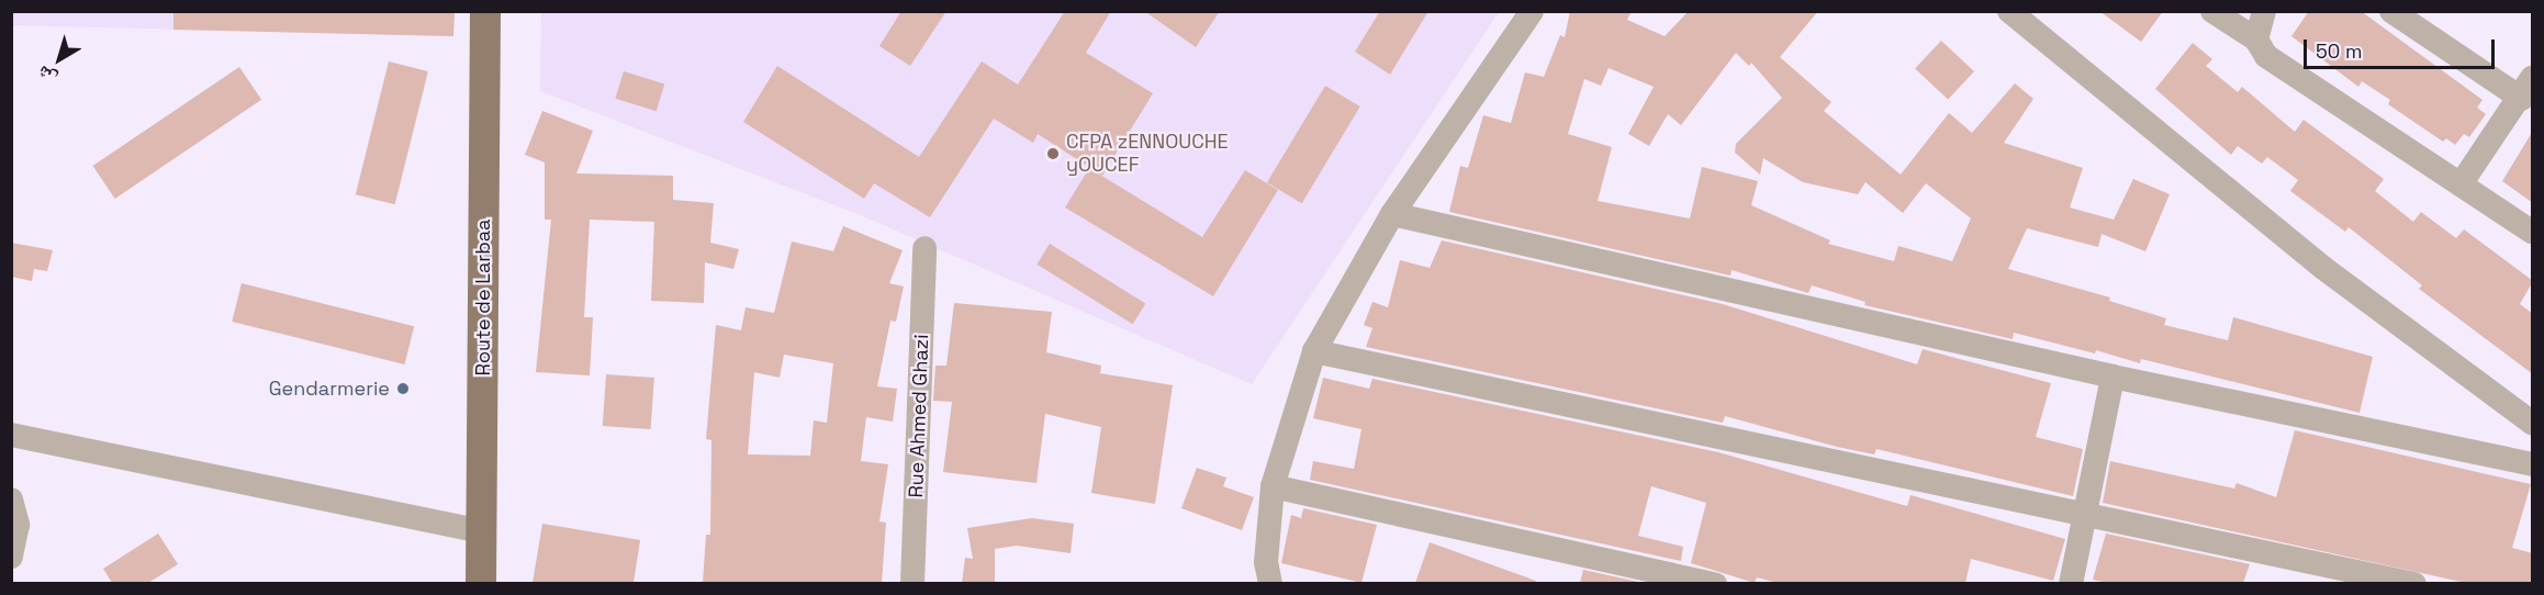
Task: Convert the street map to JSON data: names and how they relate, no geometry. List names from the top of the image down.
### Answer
{
  "streets": {
    "main road": ["Route de Larbaa"],
    "street": ["Rue Ahmed Ghazi"]
  },
  "places": ["CFPA zENNOUCHE yOUCEF", "Gendarmerie"],
  "scale_bar": "50 m",
  "north": "bottom left"
}
